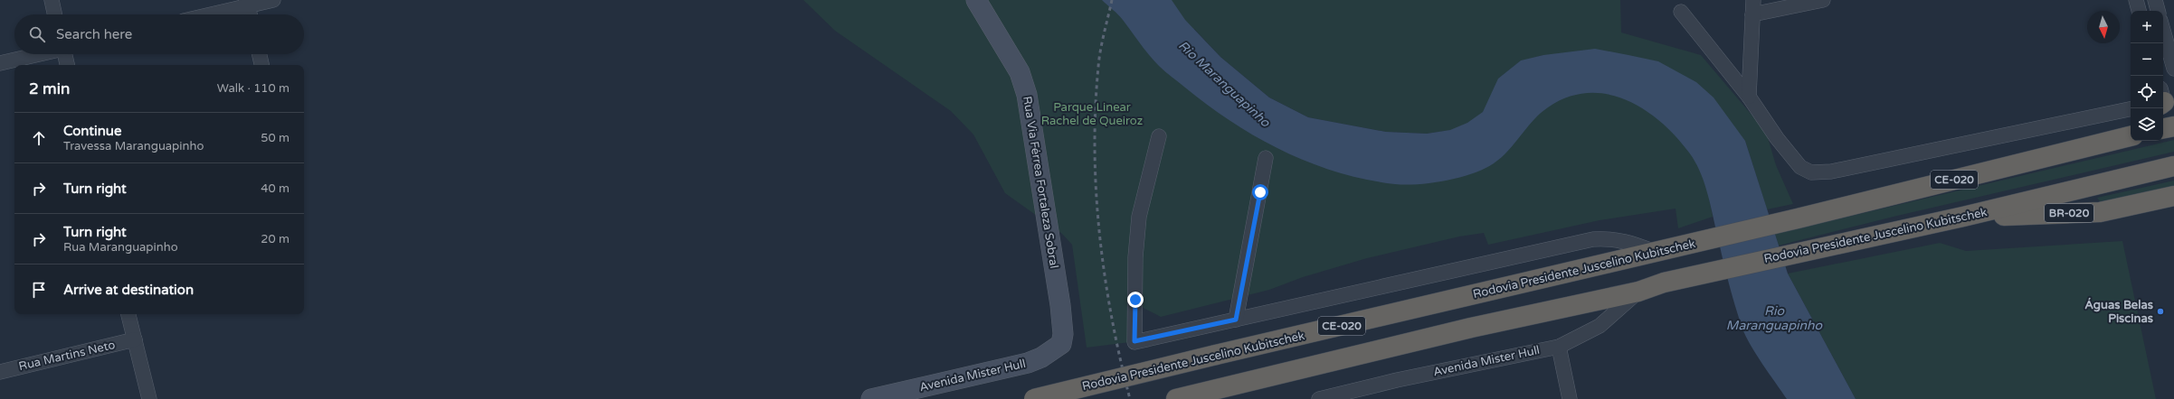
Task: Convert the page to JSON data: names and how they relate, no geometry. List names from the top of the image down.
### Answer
{
  "streets": {
    "highway": ["CE-020", "BR-020", "Rodovia Presidente Juscelino Kubitschek"],
    "main road": ["Rua Via Férrea Fortaleza Sobral", "Avenida Mister Hull"],
    "street": ["Rua Martins Neto"]
  },
  "crossings": [
    ["Rua Via Férrea Fortaleza Sobral", "Avenida Mister Hull"],
    ["BR-020", "Rodovia Presidente Juscelino Kubitschek"],
    ["Rodovia Presidente Juscelino Kubitschek", "Avenida Mister Hull"]
  ],
  "water": ["Rio Maranguapinho"],
  "parks": ["Parque Linear Rachel de Queiroz"],
  "places": ["Águas Belas Piscinas"],
  "north": "bottom",
  "page": {
    "map_buttons": ["+", "−"],
    "search": "Search here",
    "heading": ["2 min", "Walk · 110 m"],
    "list": [
      ["Continue", "Travessa Maranguapinho", "50 m"],
      ["Turn right", "40 m"],
      ["Turn right", "Rua Maranguapinho", "20 m"],
      "Arrive at destination"
    ]
  }
}
